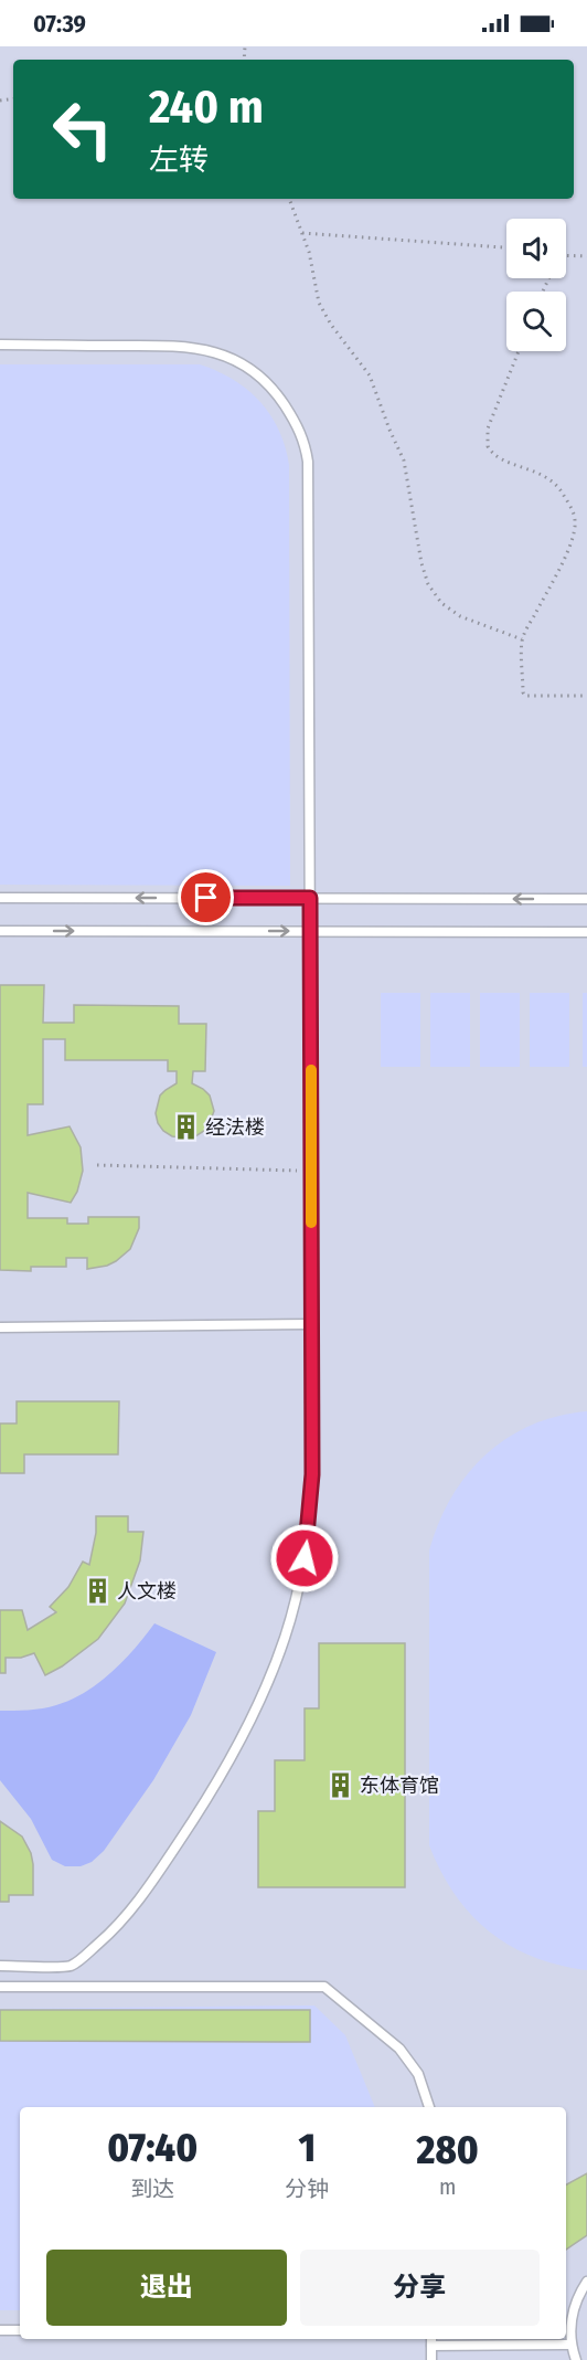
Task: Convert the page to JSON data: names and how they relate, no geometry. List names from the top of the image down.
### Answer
{
  "places": {
    "building": ["经法楼", "人文楼", "东体育馆"]
  },
  "page": {
    "status": "07:39",
    "turn": ["240 m", "左转"],
    "eta": [
      "07:40",
      "到达",
      "1",
      "分钟",
      "280",
      "m"
    ],
    "buttons": ["退出", "分享"]
  }
}
